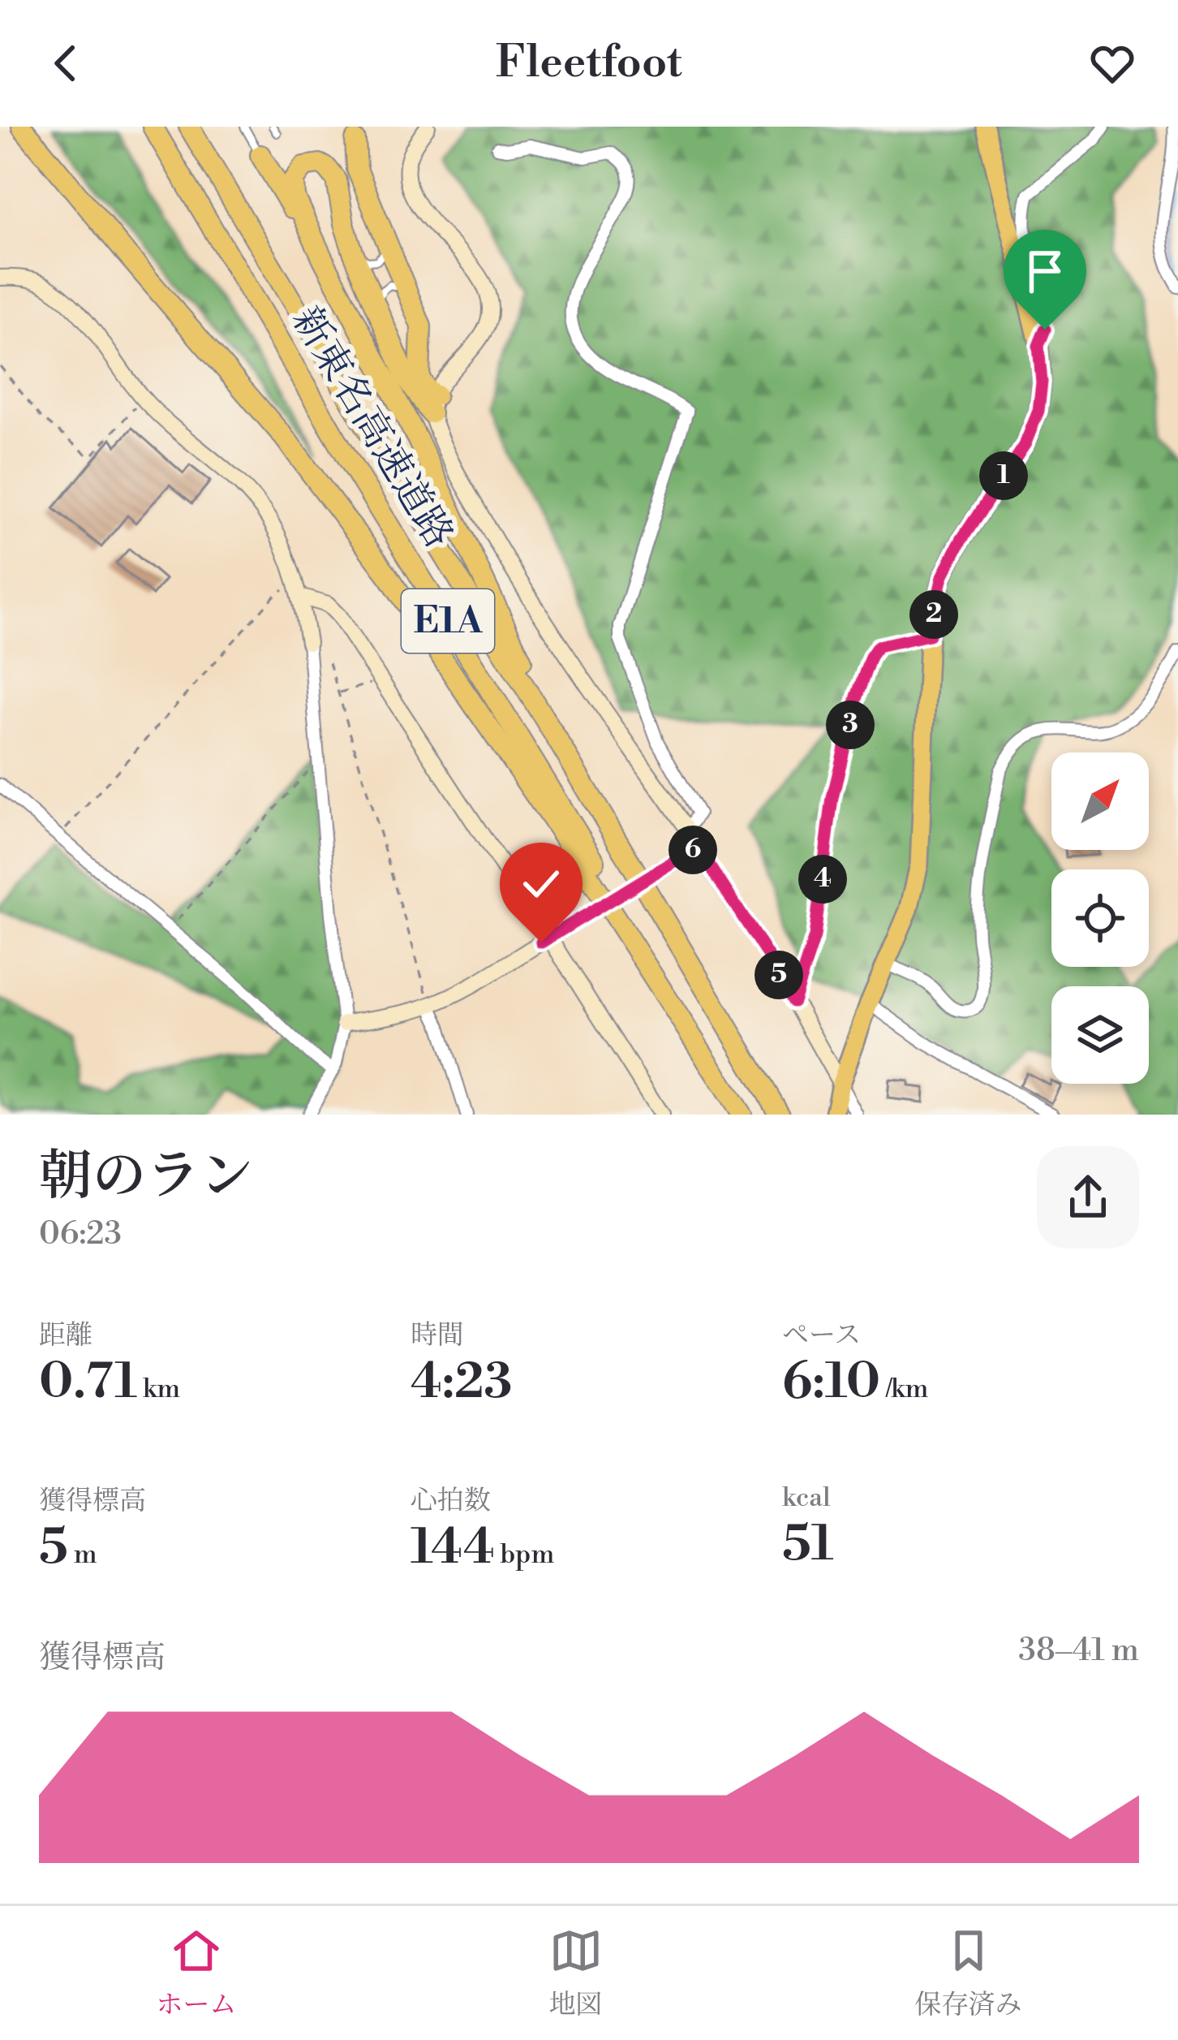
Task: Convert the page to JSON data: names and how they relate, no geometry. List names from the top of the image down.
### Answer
{
  "streets": {
    "highway": ["新東名高速道路", "E1A"]
  },
  "north": "top right",
  "page": {
    "header": "Fleetfoot",
    "pins": [
      "1",
      "2",
      "3",
      "6",
      "4",
      "5"
    ],
    "heading": ["朝のラン", "06:23"],
    "stats": [
      ["距離", "0.71 km"],
      ["時間", "4:23"],
      ["ペース", "6:10 /km"],
      ["獲得標高", "5 m"],
      ["心拍数", "144 bpm"],
      ["kcal", "51"]
    ],
    "chart": ["獲得標高", "38–41 m"],
    "tabs": ["ホーム", "地図", "保存済み"]
  }
}
